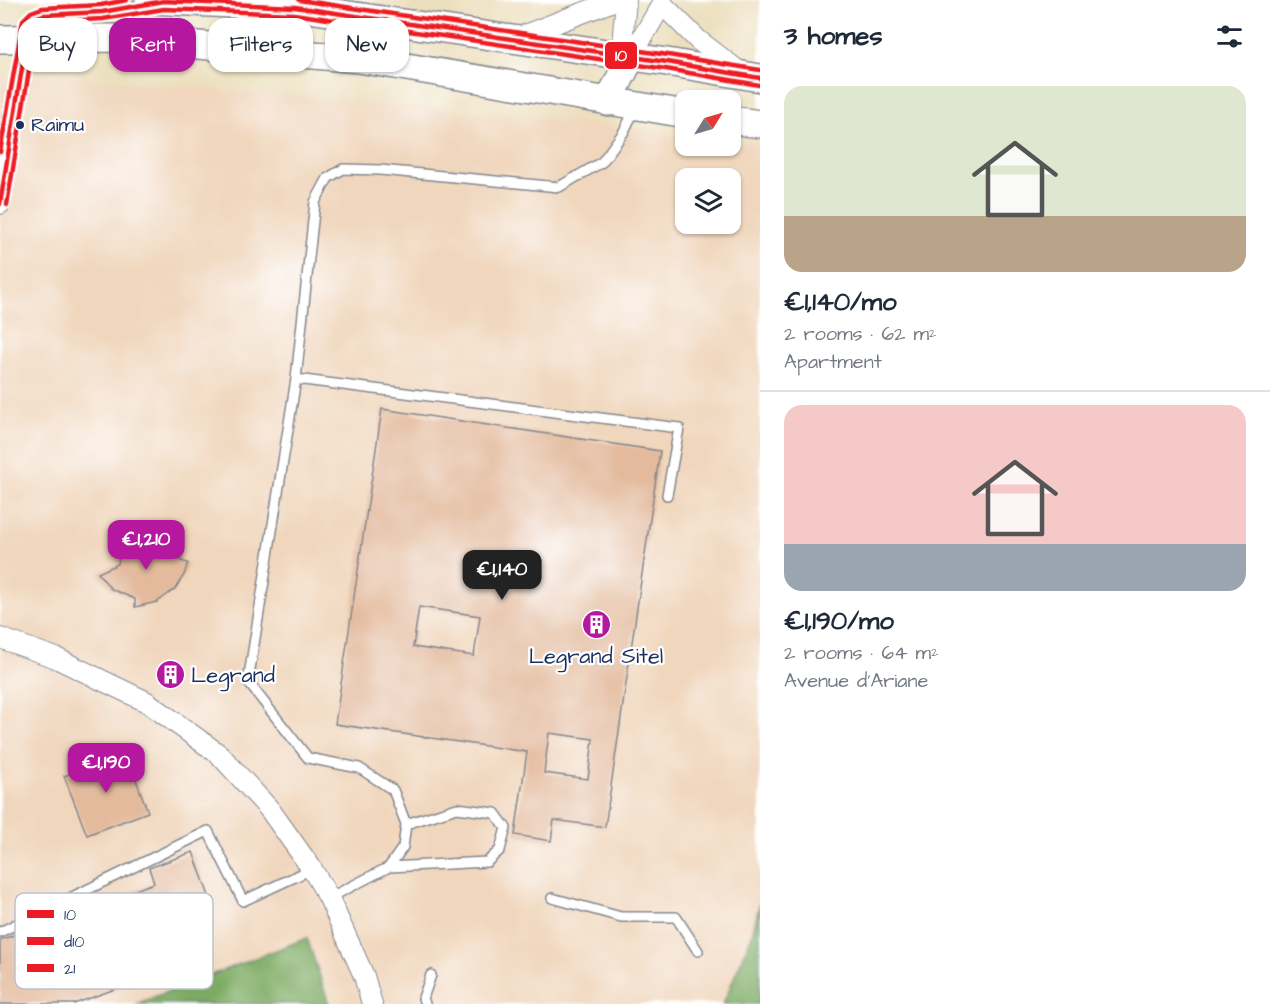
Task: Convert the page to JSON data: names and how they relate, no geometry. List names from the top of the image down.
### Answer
{
  "places": {
    "other": ["Raimu"],
    "building": ["Legrand Sitel", "Legrand"]
  },
  "lines": ["transit line 21", "transit line 10", "transit line d10"],
  "legend": ["10", "d10", "21"],
  "north": "top right",
  "page": {
    "heading": "3 homes",
    "chip": [
      "Buy",
      "Rent",
      "Filters",
      "New"
    ],
    "list": [
      {
        "name": "€1,140/mo",
        "note": "2 rooms · 62 m² · Apartment"
      },
      {
        "name": "€1,190/mo",
        "note": "2 rooms · 64 m² · Avenue d'Ariane"
      }
    ],
    "price": ["€1,210", "€1,140", "€1,190"]
  }
}
